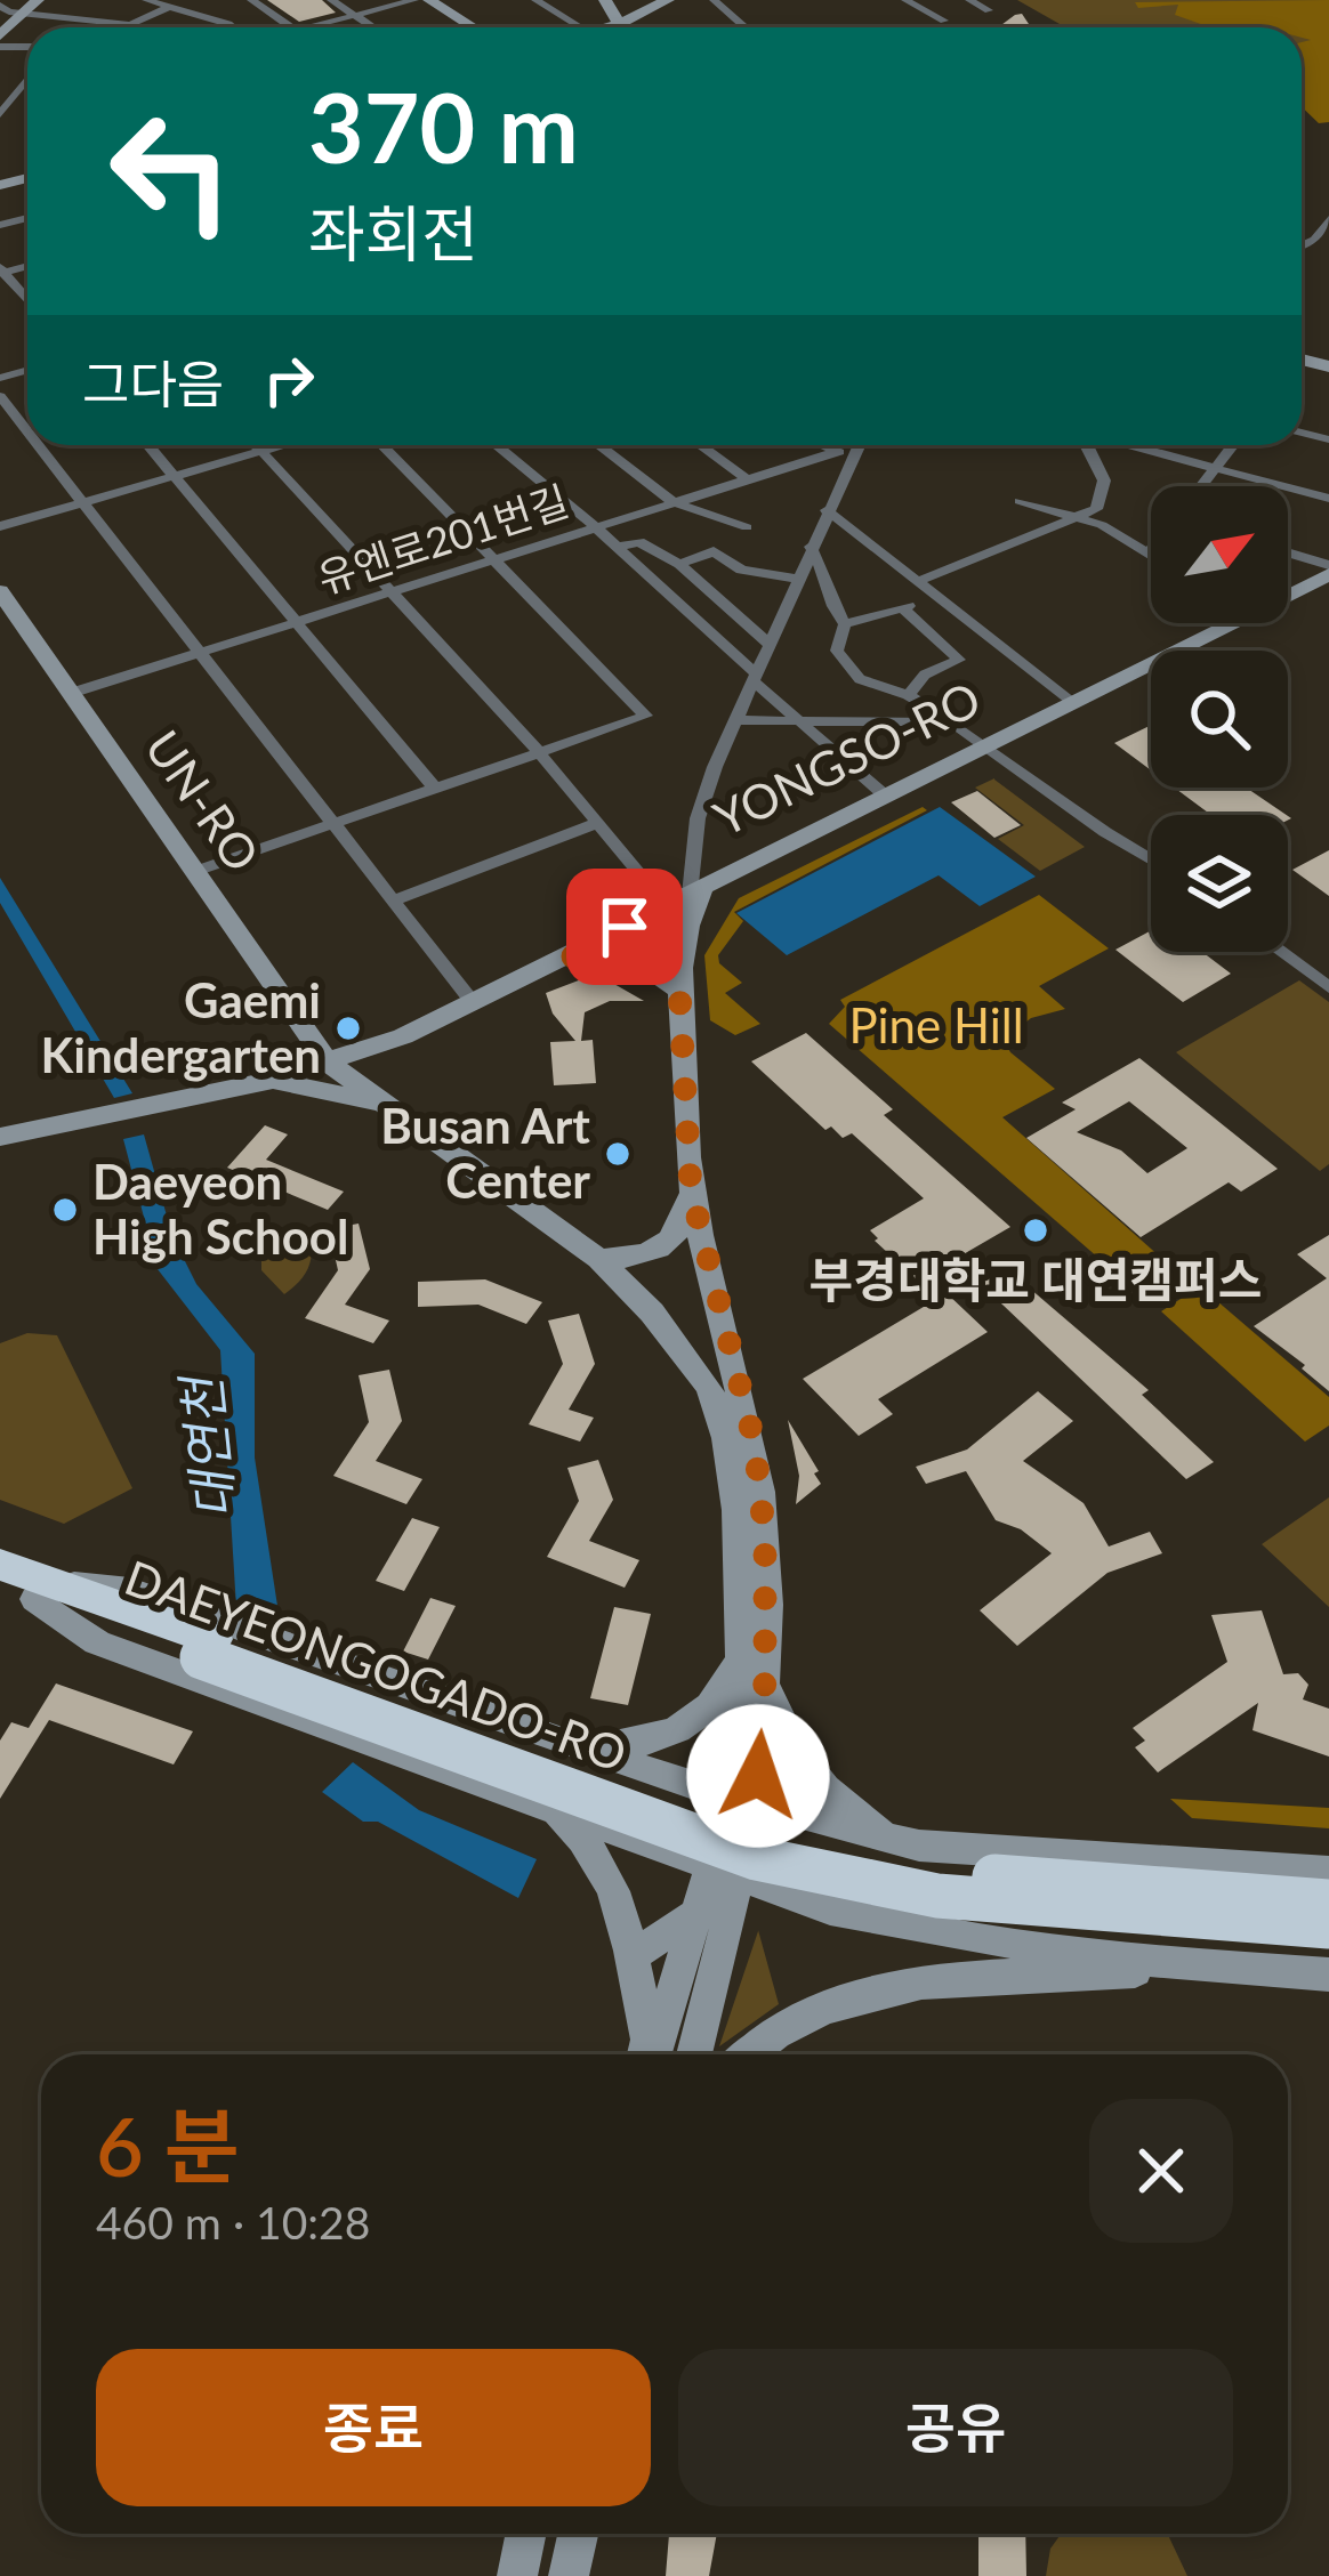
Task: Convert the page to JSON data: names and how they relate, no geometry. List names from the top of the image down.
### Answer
{
  "streets": {
    "highway": ["DAEYEONGOGADO-RO"],
    "main road": ["YONGSO-RO", "UN-RO"],
    "street": ["유엔로201번길"]
  },
  "crossings": [
    ["유엔로201번길", "UN-RO"]
  ],
  "water": ["대연천"],
  "parks": ["Pine Hill"],
  "places": [
    "Gaemi Kindergarten",
    "Busan Art Center",
    "Daeyeon High School",
    "부경대학교 대연캠퍼스"
  ],
  "north": "top right",
  "page": {
    "turn": ["370 m", "좌회전"],
    "then": "그다음",
    "heading": ["6 분", "460 m · 10:28"],
    "buttons": ["종료", "공유"]
  }
}
